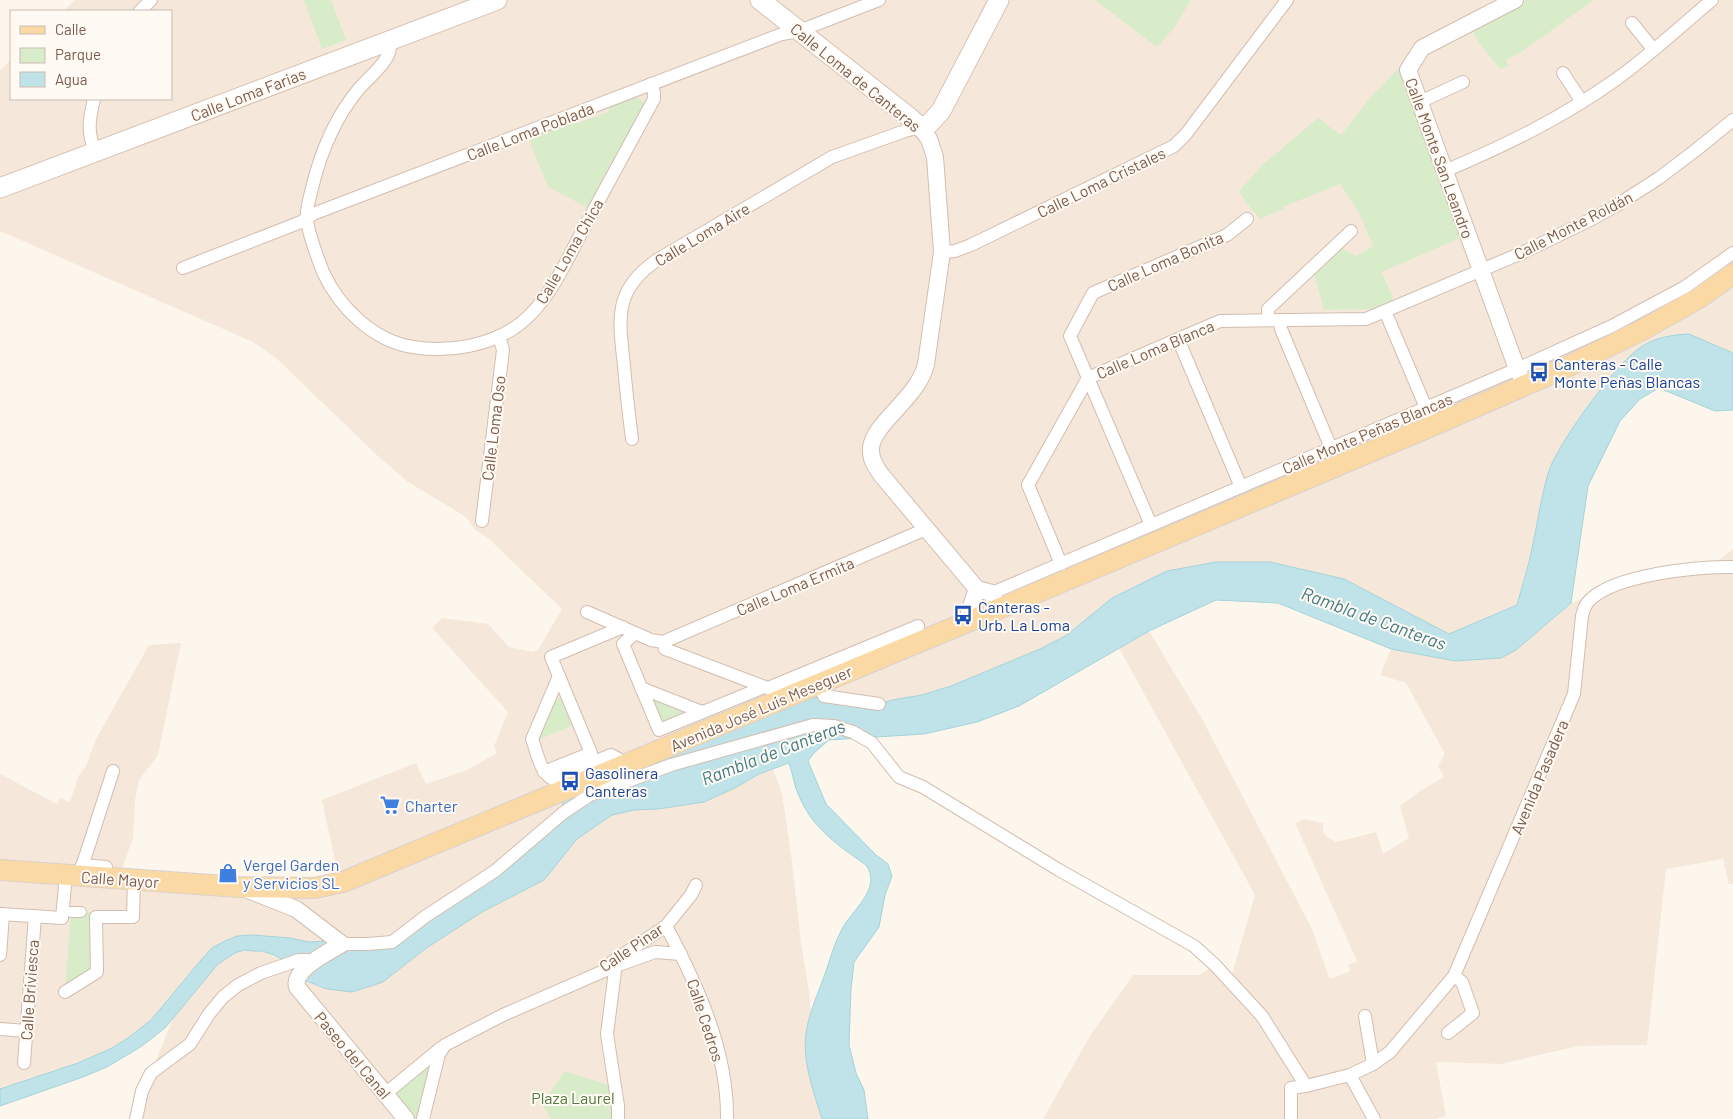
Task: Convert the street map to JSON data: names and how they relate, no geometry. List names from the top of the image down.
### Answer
{
  "streets": {
    "main road": [
      "Calle Loma de Canteras",
      "Calle Loma Farias",
      "Calle Monte Peñas Blancas",
      "Avenida José Luis Meseguer",
      "Calle Mayor"
    ],
    "street": [
      "Calle Loma Poblada",
      "Calle Monte San Leandro",
      "Calle Loma Cristales",
      "Calle Monte Roldán",
      "Calle Loma Aire",
      "Calle Loma Chica",
      "Calle Loma Bonita",
      "Calle Loma Blanca",
      "Calle Loma Oso",
      "Calle Loma Ermita",
      "Avenida Pasadera",
      "Calle Pinar",
      "Calle Briviesca",
      "Calle Cedros",
      "Paseo del Canal"
    ]
  },
  "crossings": [
    ["Calle Loma de Canteras", "Calle Loma Poblada"],
    ["Calle Loma de Canteras", "Calle Loma Cristales"],
    ["Calle Loma de Canteras", "Calle Loma Aire"],
    ["Calle Loma de Canteras", "Calle Monte Peñas Blancas"],
    ["Calle Loma de Canteras", "Calle Loma Ermita"],
    ["Calle Loma de Canteras", "Avenida José Luis Meseguer"],
    ["Calle Loma Farias", "Calle Loma Chica"],
    ["Calle Loma Poblada", "Calle Loma Chica"],
    ["Calle Monte San Leandro", "Calle Monte Roldán"],
    ["Calle Monte San Leandro", "Calle Loma Blanca"],
    ["Calle Monte San Leandro", "Calle Monte Peñas Blancas"],
    ["Calle Monte Roldán", "Calle Loma Blanca"],
    ["Calle Loma Chica", "Calle Loma Oso"],
    ["Calle Loma Bonita", "Calle Loma Blanca"],
    ["Calle Loma Bonita", "Calle Monte Peñas Blancas"],
    ["Calle Loma Blanca", "Calle Monte Peñas Blancas"],
    ["Calle Monte Peñas Blancas", "Avenida José Luis Meseguer"],
    ["Avenida José Luis Meseguer", "Calle Mayor"],
    ["Calle Pinar", "Calle Cedros"],
    ["Calle Pinar", "Paseo del Canal"]
  ],
  "water": ["Rambla de Canteras"],
  "parks": ["Plaza Laurel"],
  "places": {
    "bus stop": ["Canteras - Calle Monte Peñas Blancas", "Canteras - Urb. La Loma", "Gasolinera Canteras"],
    "supermarket": ["Charter"],
    "shop": ["Vergel Garden y Servicios SL"]
  },
  "legend": ["Calle", "Parque", "Agua"]
}
